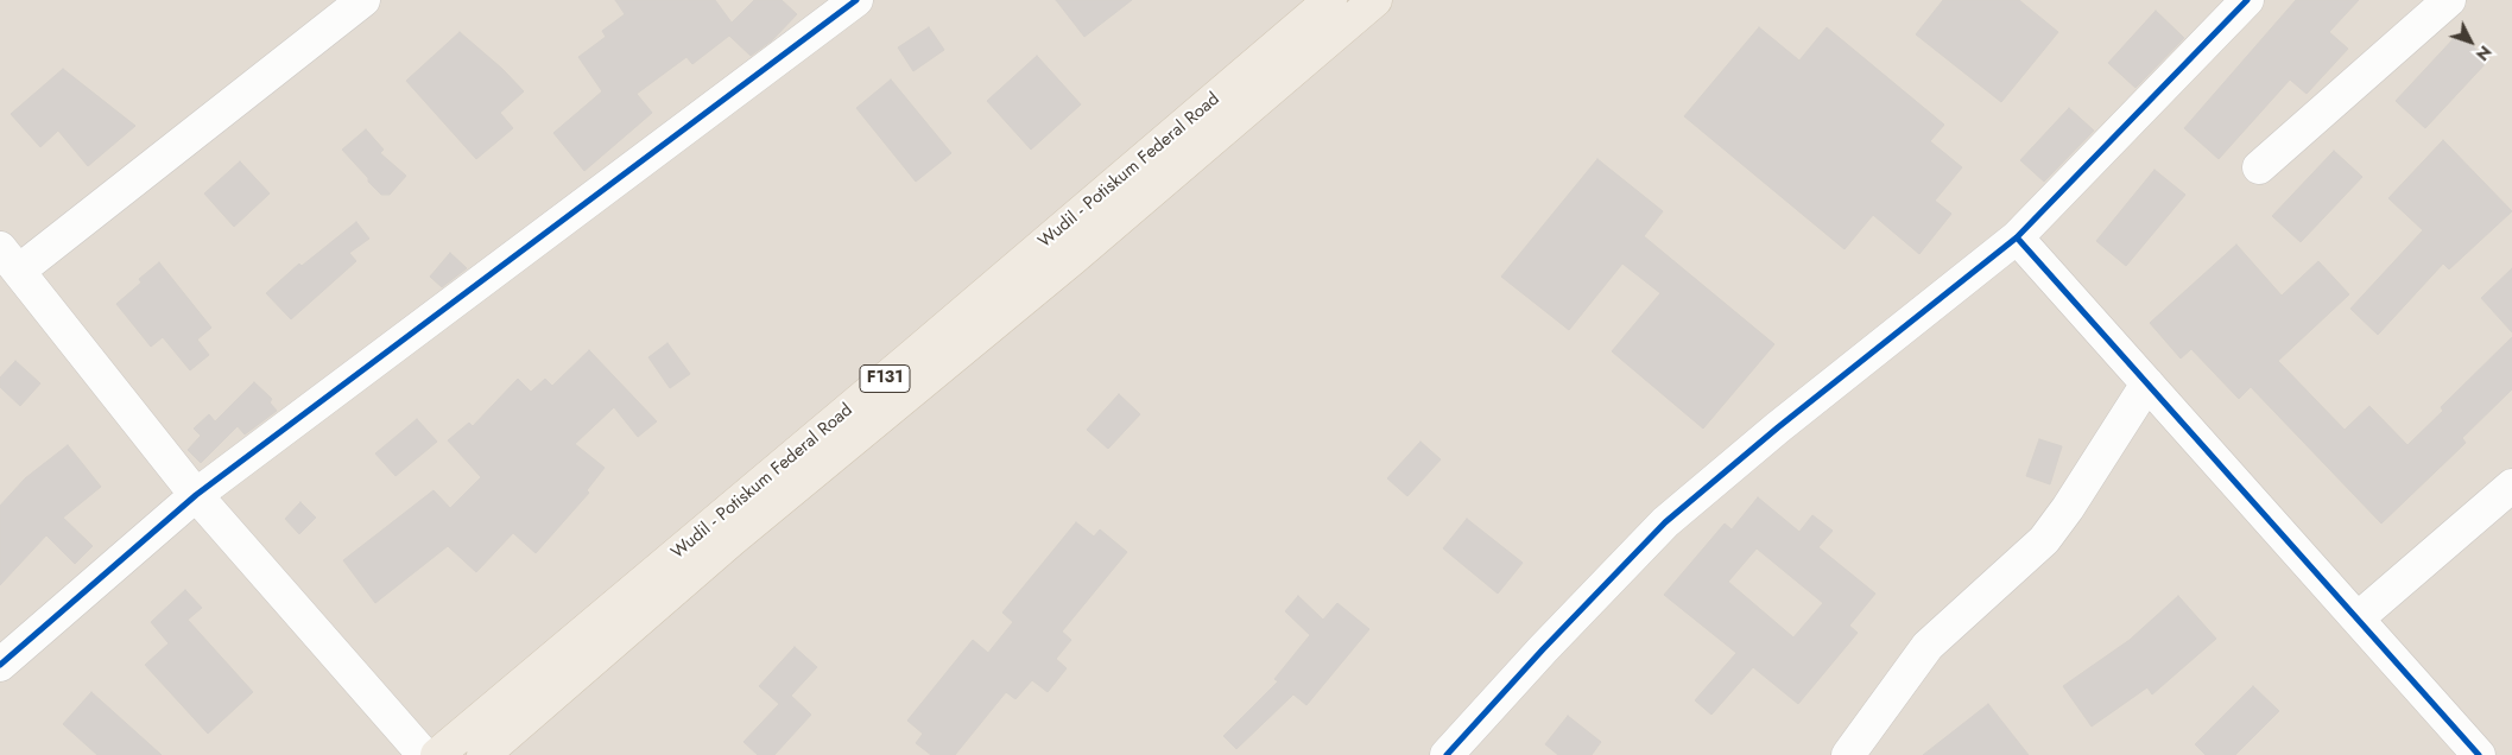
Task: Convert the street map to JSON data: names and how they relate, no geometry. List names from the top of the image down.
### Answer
{
  "streets": {
    "main road": ["Wudil - Potiskum Federal Road", "F131"]
  },
  "north": "bottom right"
}
